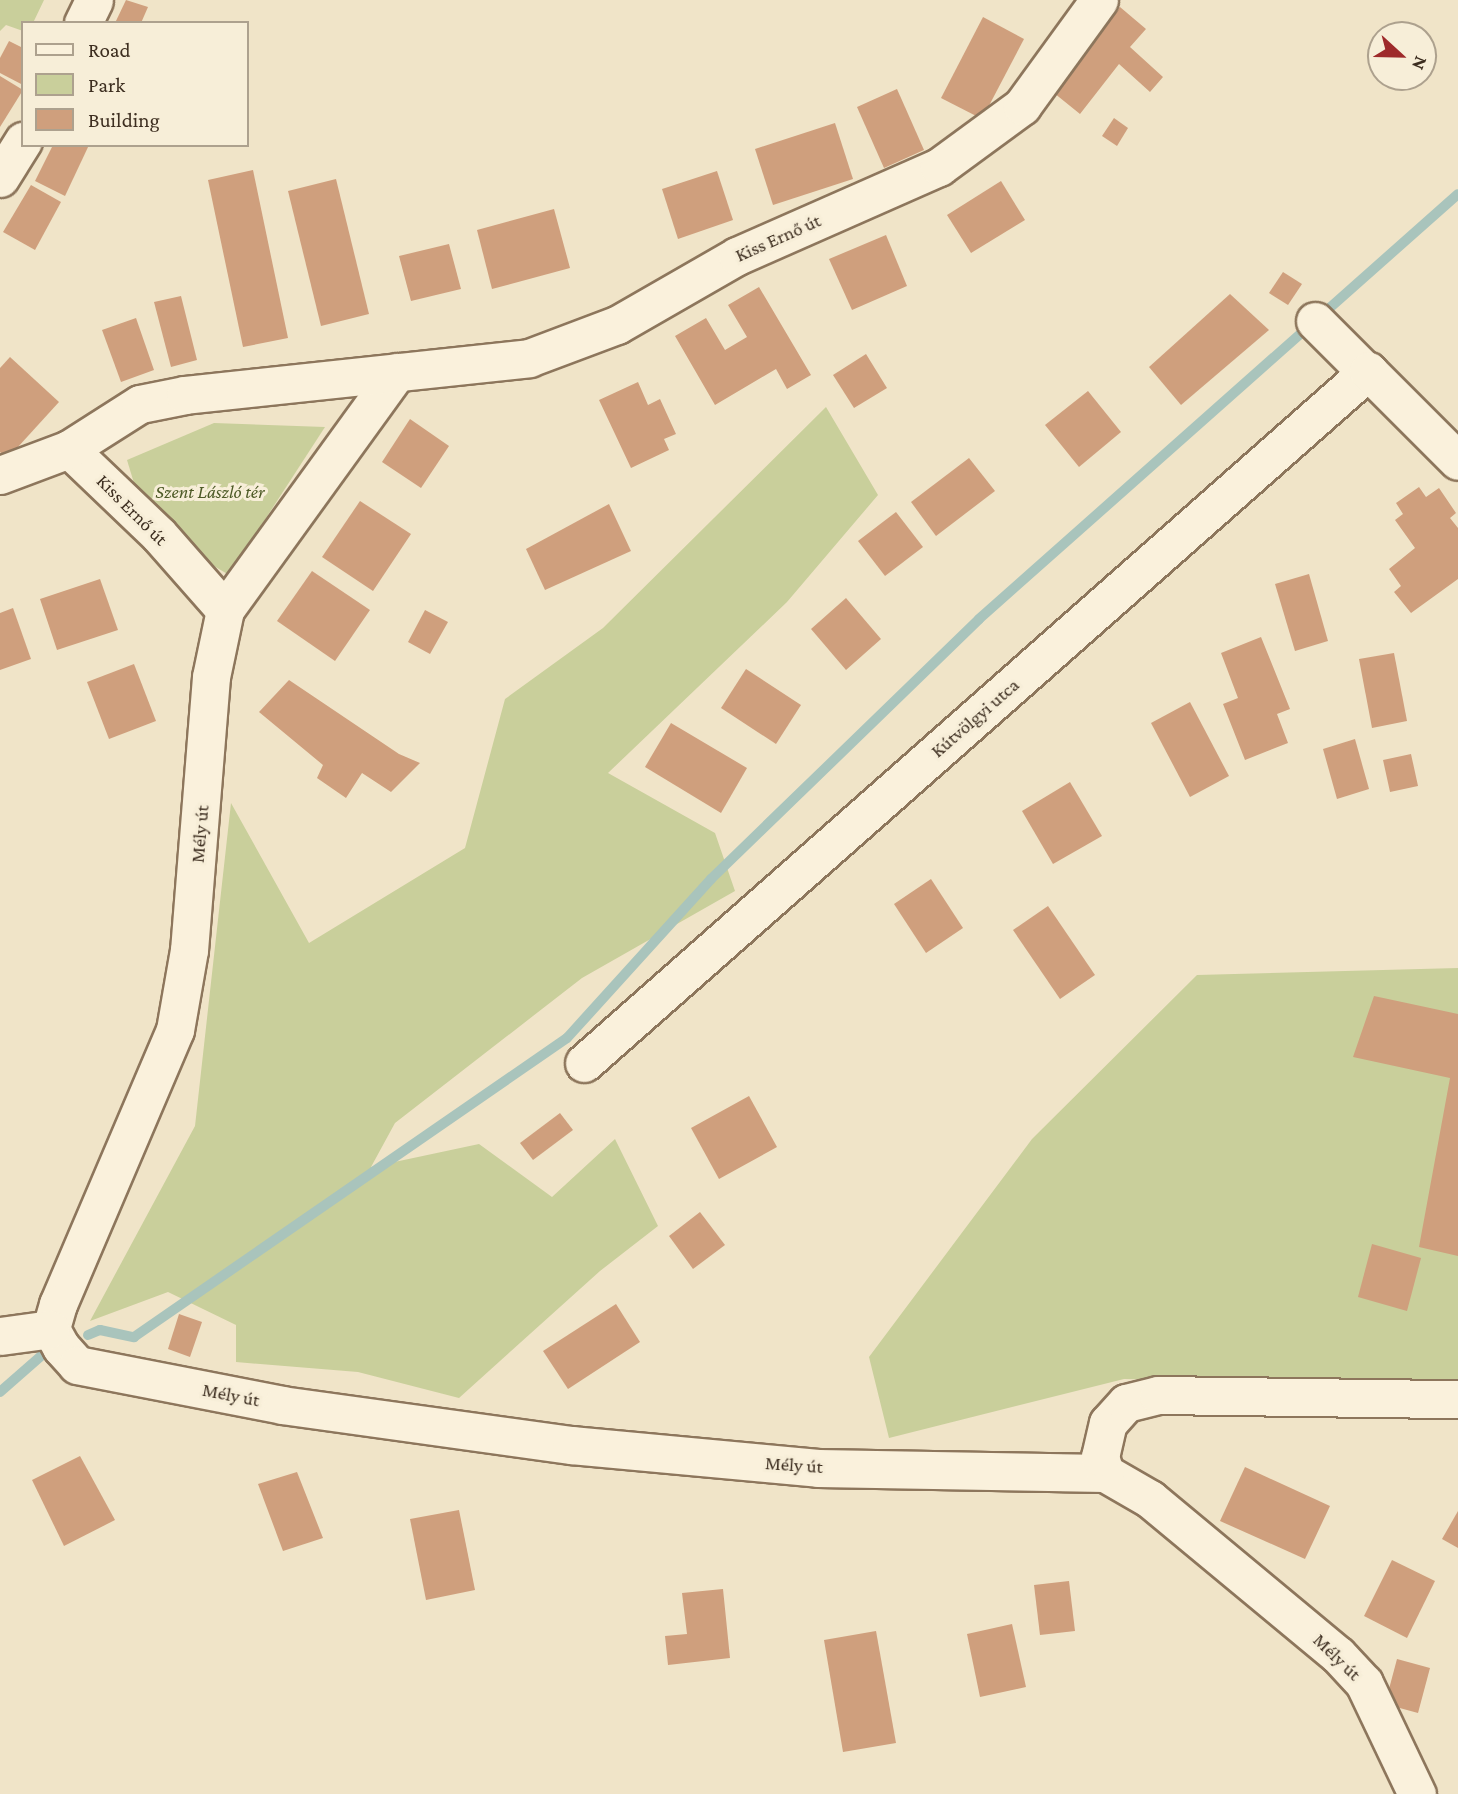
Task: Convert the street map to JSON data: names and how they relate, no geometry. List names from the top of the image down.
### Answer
{
  "streets": {
    "street": ["Kiss Ernő út", "Kútvölgyi utca", "Mély út"]
  },
  "crossings": [
    ["Kiss Ernő út", "Mély út"]
  ],
  "parks": ["Szent László tér"],
  "legend": ["Road", "Park", "Building"],
  "north": "right"
}
